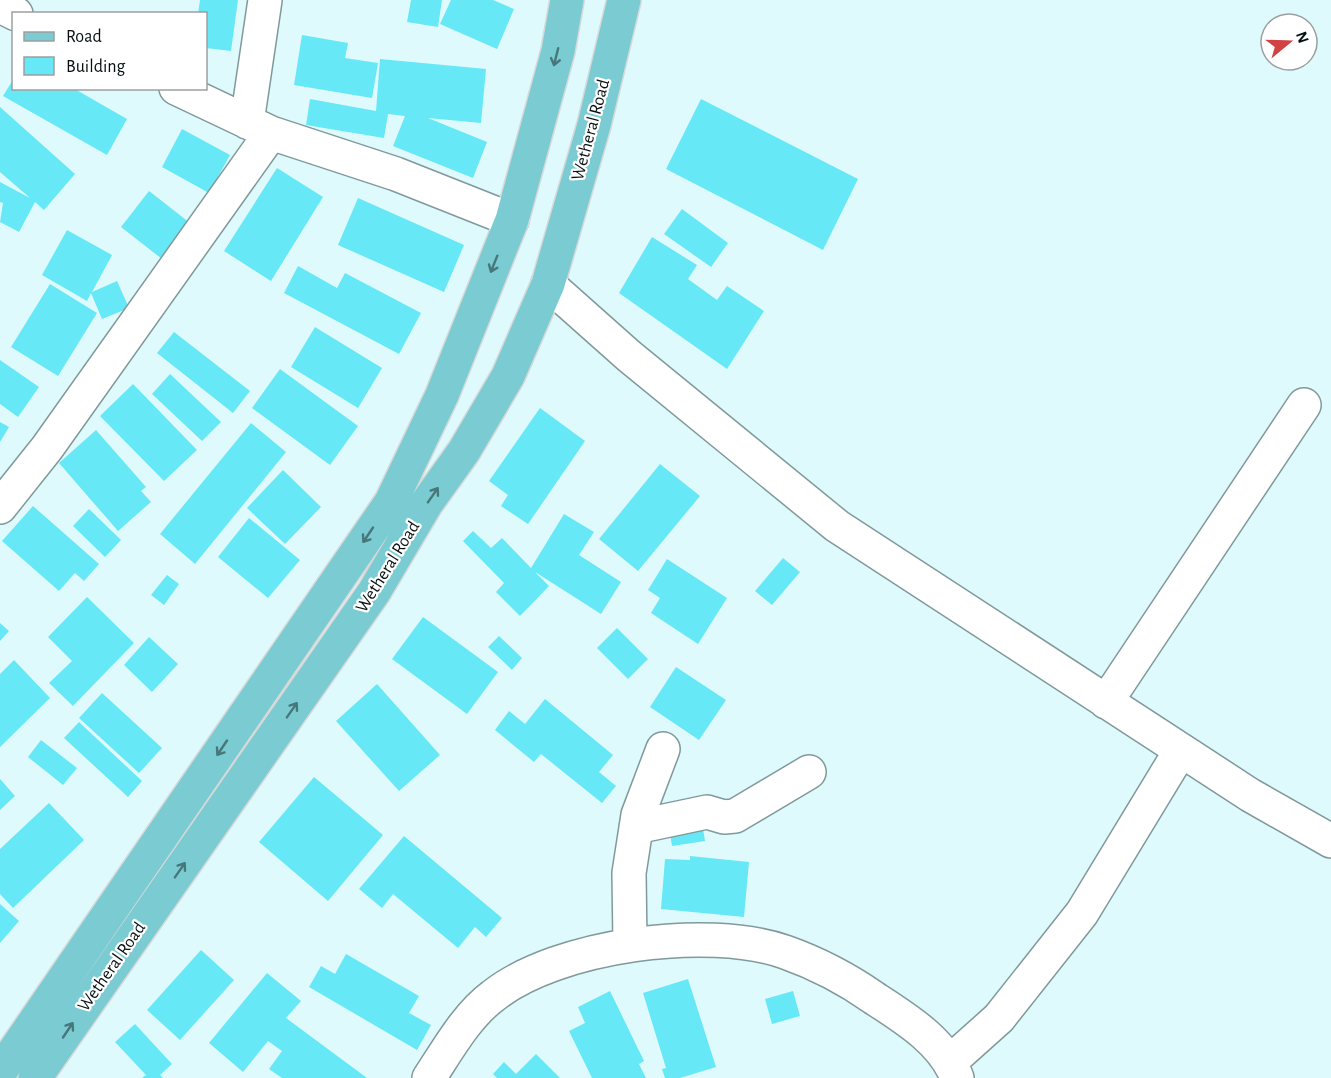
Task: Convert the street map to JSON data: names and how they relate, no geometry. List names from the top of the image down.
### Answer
{
  "streets": {
    "main road": ["Wetheral Road"]
  },
  "legend": ["Road", "Building"],
  "north": "right"
}
